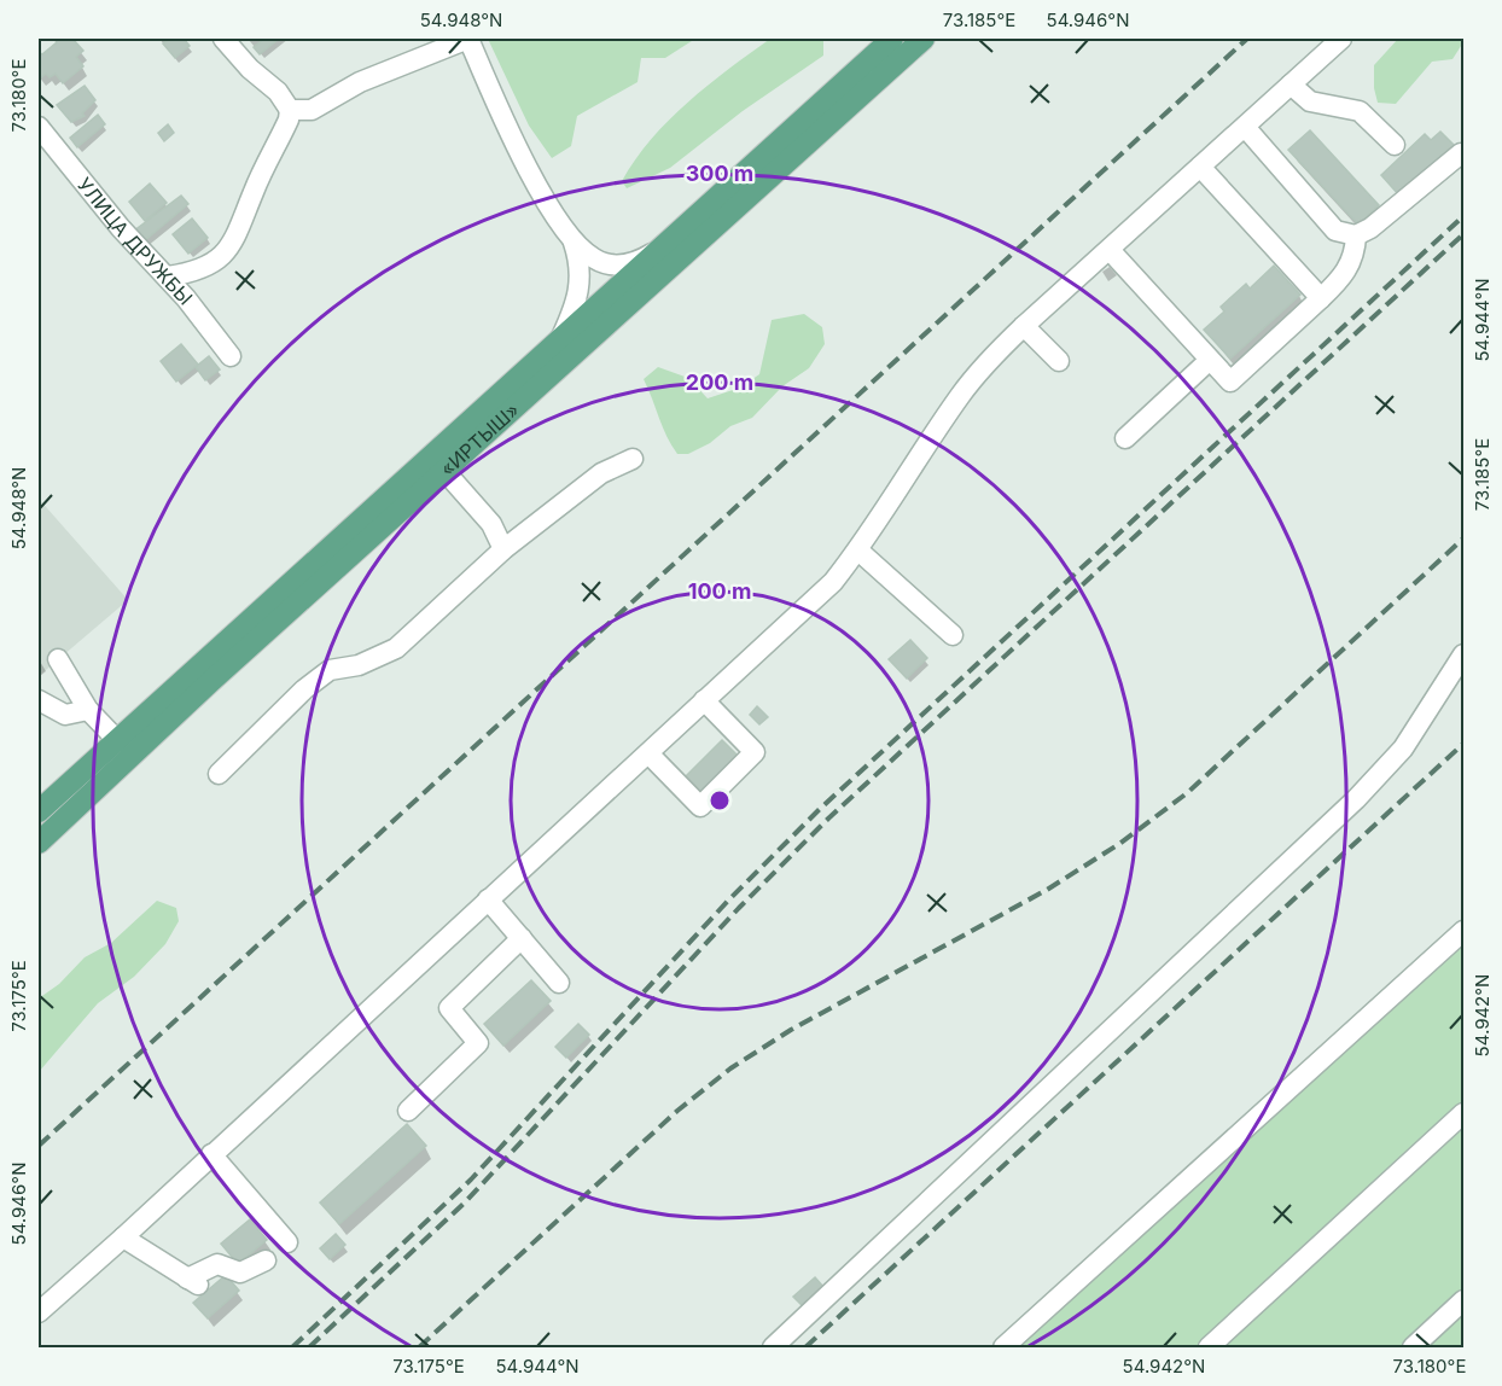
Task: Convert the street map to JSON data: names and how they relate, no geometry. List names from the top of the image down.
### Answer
{
  "streets": {
    "main road": ["«ИРТЫШ»"],
    "street": ["УЛИЦА ДРУЖБЫ"]
  },
  "coordinates": [
    "54.948°N",
    "73.185°E",
    "54.946°N",
    "73.180°E",
    "54.944°N",
    "73.175°E",
    "54.942°N"
  ],
  "rings": ["300 m", "200 m", "100 m"]
}
